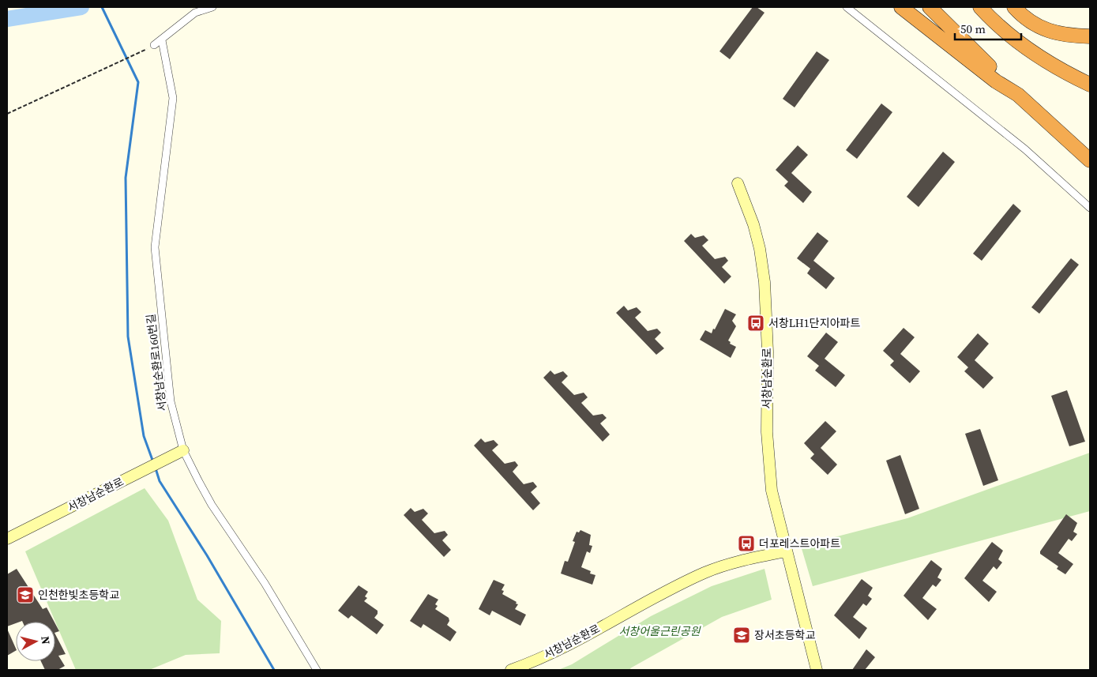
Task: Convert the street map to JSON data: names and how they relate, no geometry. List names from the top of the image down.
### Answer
{
  "streets": {
    "street": ["서창남순환로160번길", "서창남순환로"]
  },
  "crossings": [
    ["서창남순환로160번길", "서창남순환로"]
  ],
  "parks": ["서창어울근린공원"],
  "places": {
    "bus stop": ["서창LH1단지아파트", "더포레스트아파트"],
    "school or university": ["인천한빛초등학교", "장서초등학교"]
  },
  "scale_bar": "50 m",
  "north": "right"
}
